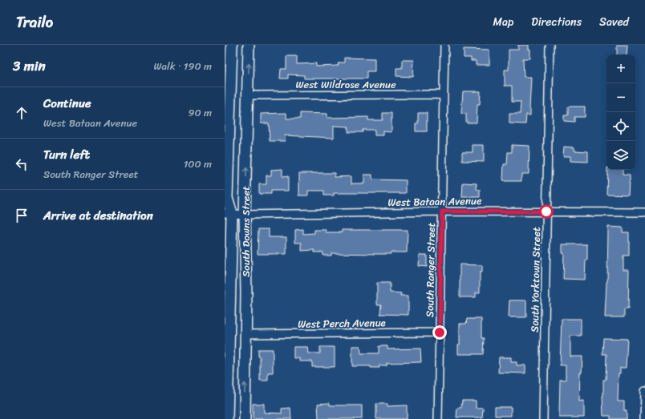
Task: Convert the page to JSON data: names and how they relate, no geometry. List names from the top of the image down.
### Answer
{
  "streets": {
    "main road": ["South Downs Street"],
    "street": [
      "West Wildrose Avenue",
      "West Bataan Avenue",
      "South Ranger Street",
      "South Yorktown Street",
      "West Perch Avenue"
    ]
  },
  "crossings": [
    ["West Wildrose Avenue", "South Downs Street"],
    ["West Wildrose Avenue", "South Ranger Street"],
    ["West Bataan Avenue", "South Downs Street"],
    ["West Bataan Avenue", "South Ranger Street"],
    ["West Bataan Avenue", "South Yorktown Street"],
    ["South Downs Street", "West Perch Avenue"],
    ["South Ranger Street", "West Perch Avenue"]
  ],
  "page": {
    "header": "Trailo",
    "nav": ["Map", "Directions", "Saved"],
    "heading": ["3 min", "Walk · 190 m"],
    "map_buttons": ["+", "−"],
    "list": [
      ["Continue", "West Bataan Avenue", "90 m"],
      ["Turn left", "South Ranger Street", "100 m"],
      "Arrive at destination"
    ]
  }
}
